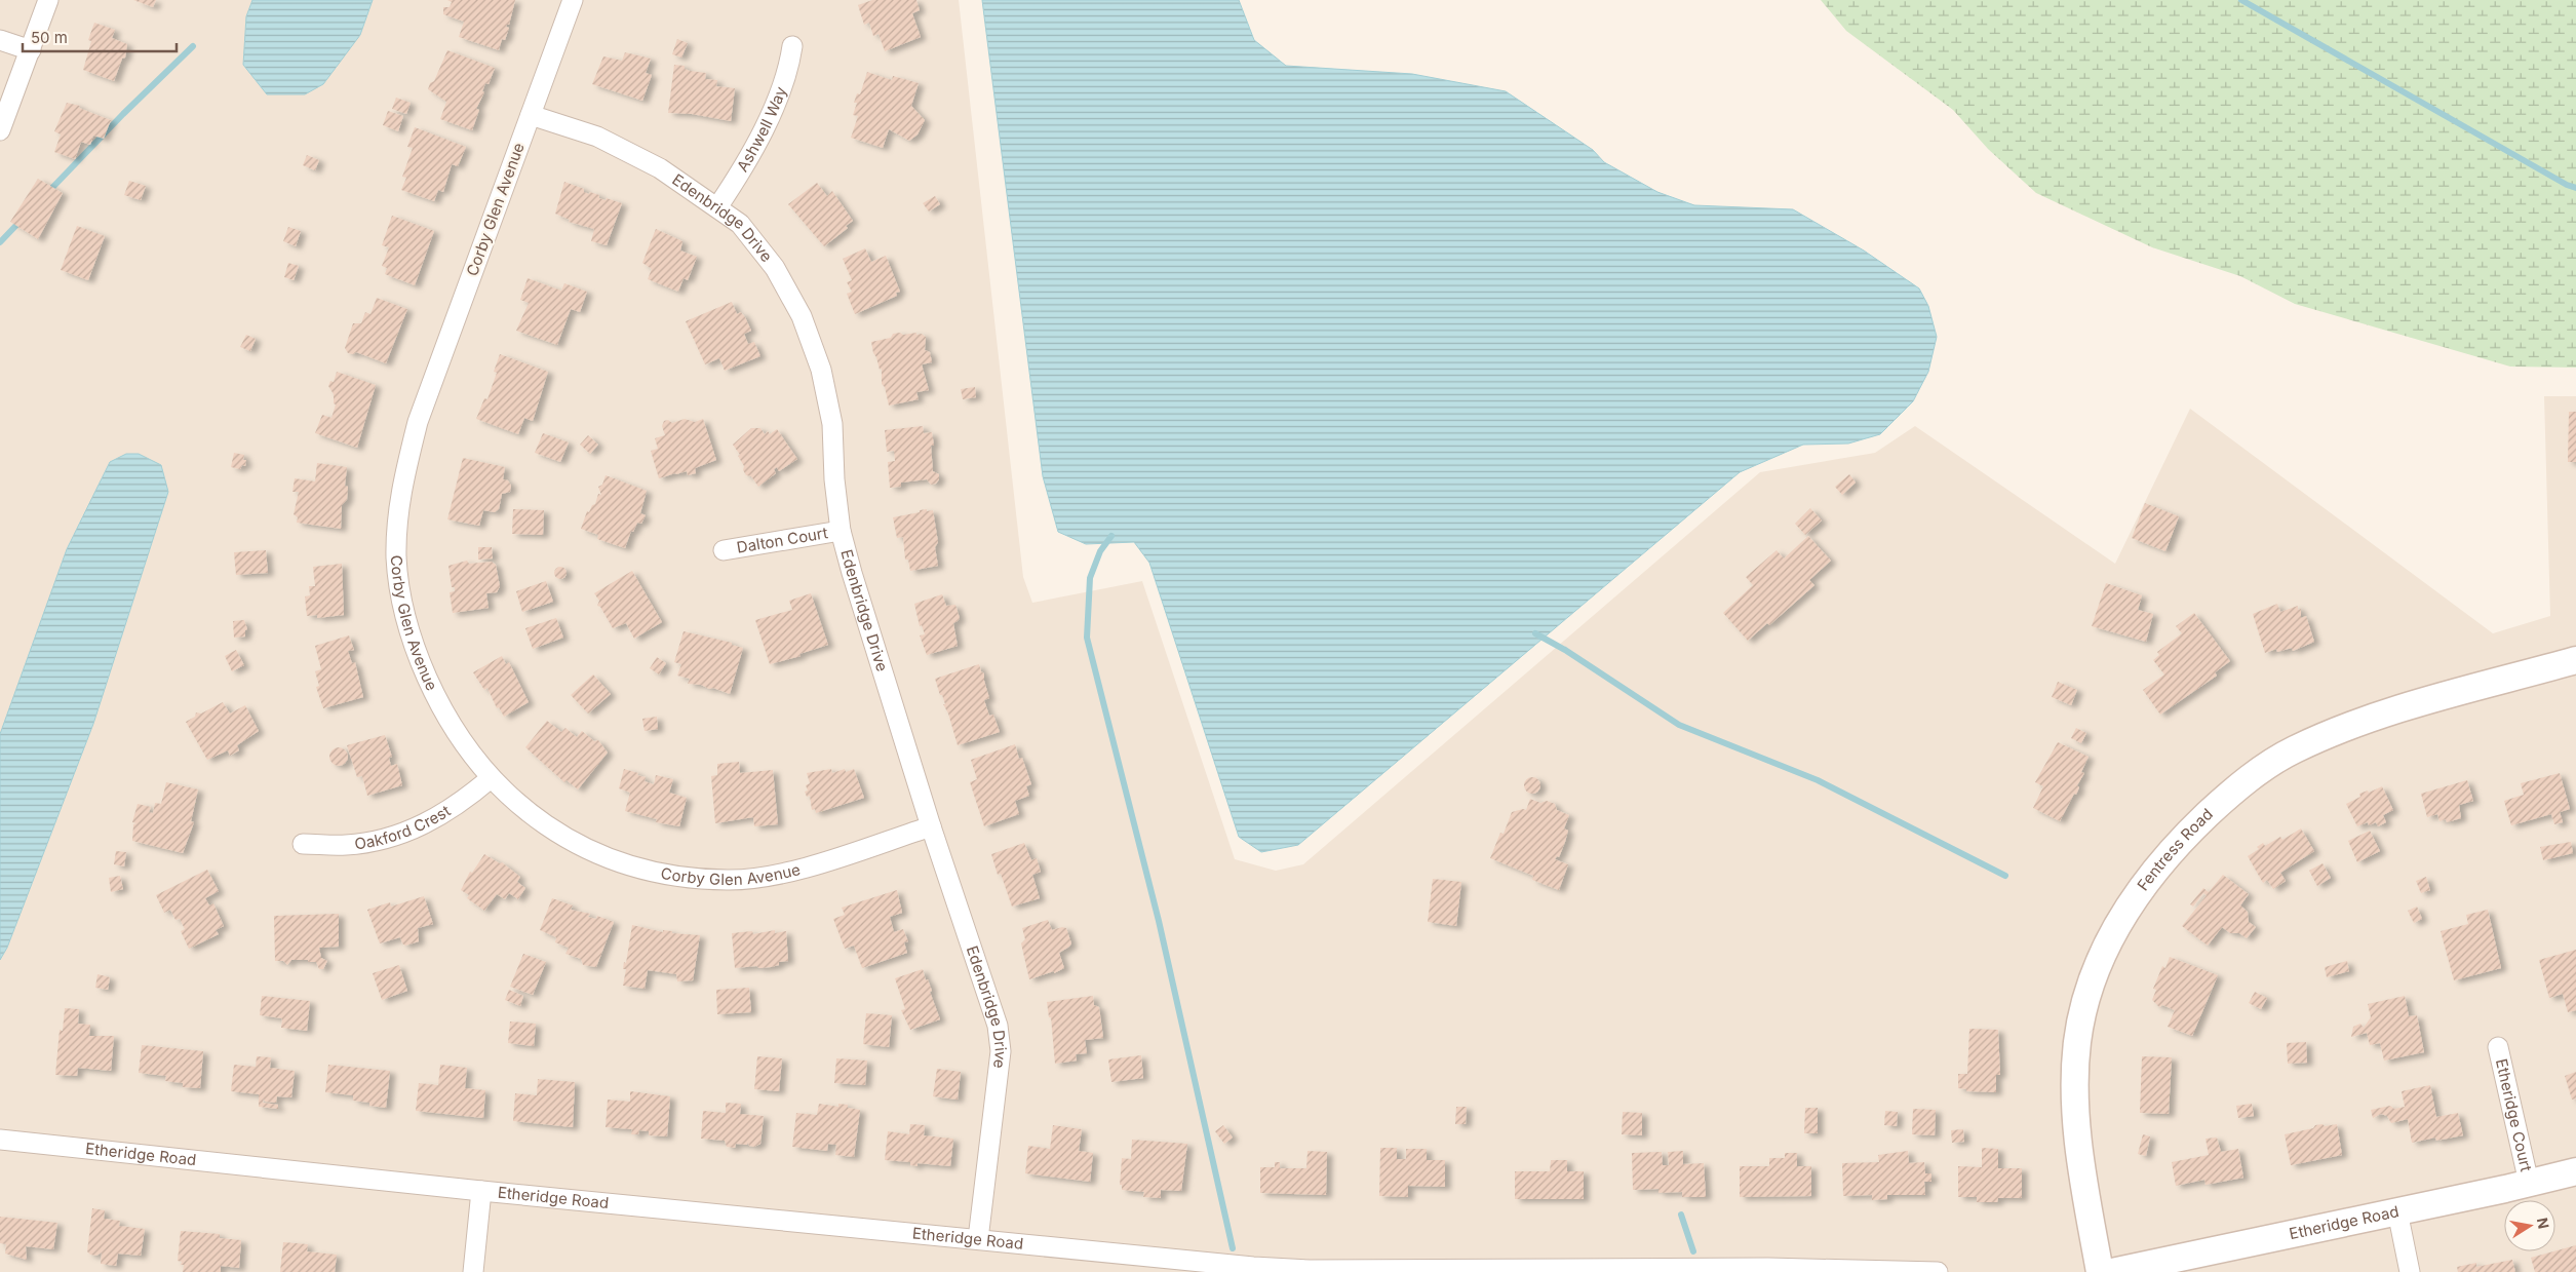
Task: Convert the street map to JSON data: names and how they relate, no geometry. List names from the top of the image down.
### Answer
{
  "streets": {
    "street": [
      "Ashwell Way",
      "Corby Glen Avenue",
      "Edenbridge Drive",
      "Dalton Court",
      "Oakford Crest",
      "Fentress Road",
      "Etheridge Court",
      "Etheridge Road"
    ]
  },
  "crossings": [
    ["Ashwell Way", "Edenbridge Drive"],
    ["Corby Glen Avenue", "Edenbridge Drive"],
    ["Corby Glen Avenue", "Oakford Crest"],
    ["Edenbridge Drive", "Dalton Court"],
    ["Edenbridge Drive", "Etheridge Road"],
    ["Etheridge Court", "Etheridge Road"]
  ],
  "scale_bar": "50 m",
  "north": "right"
}
